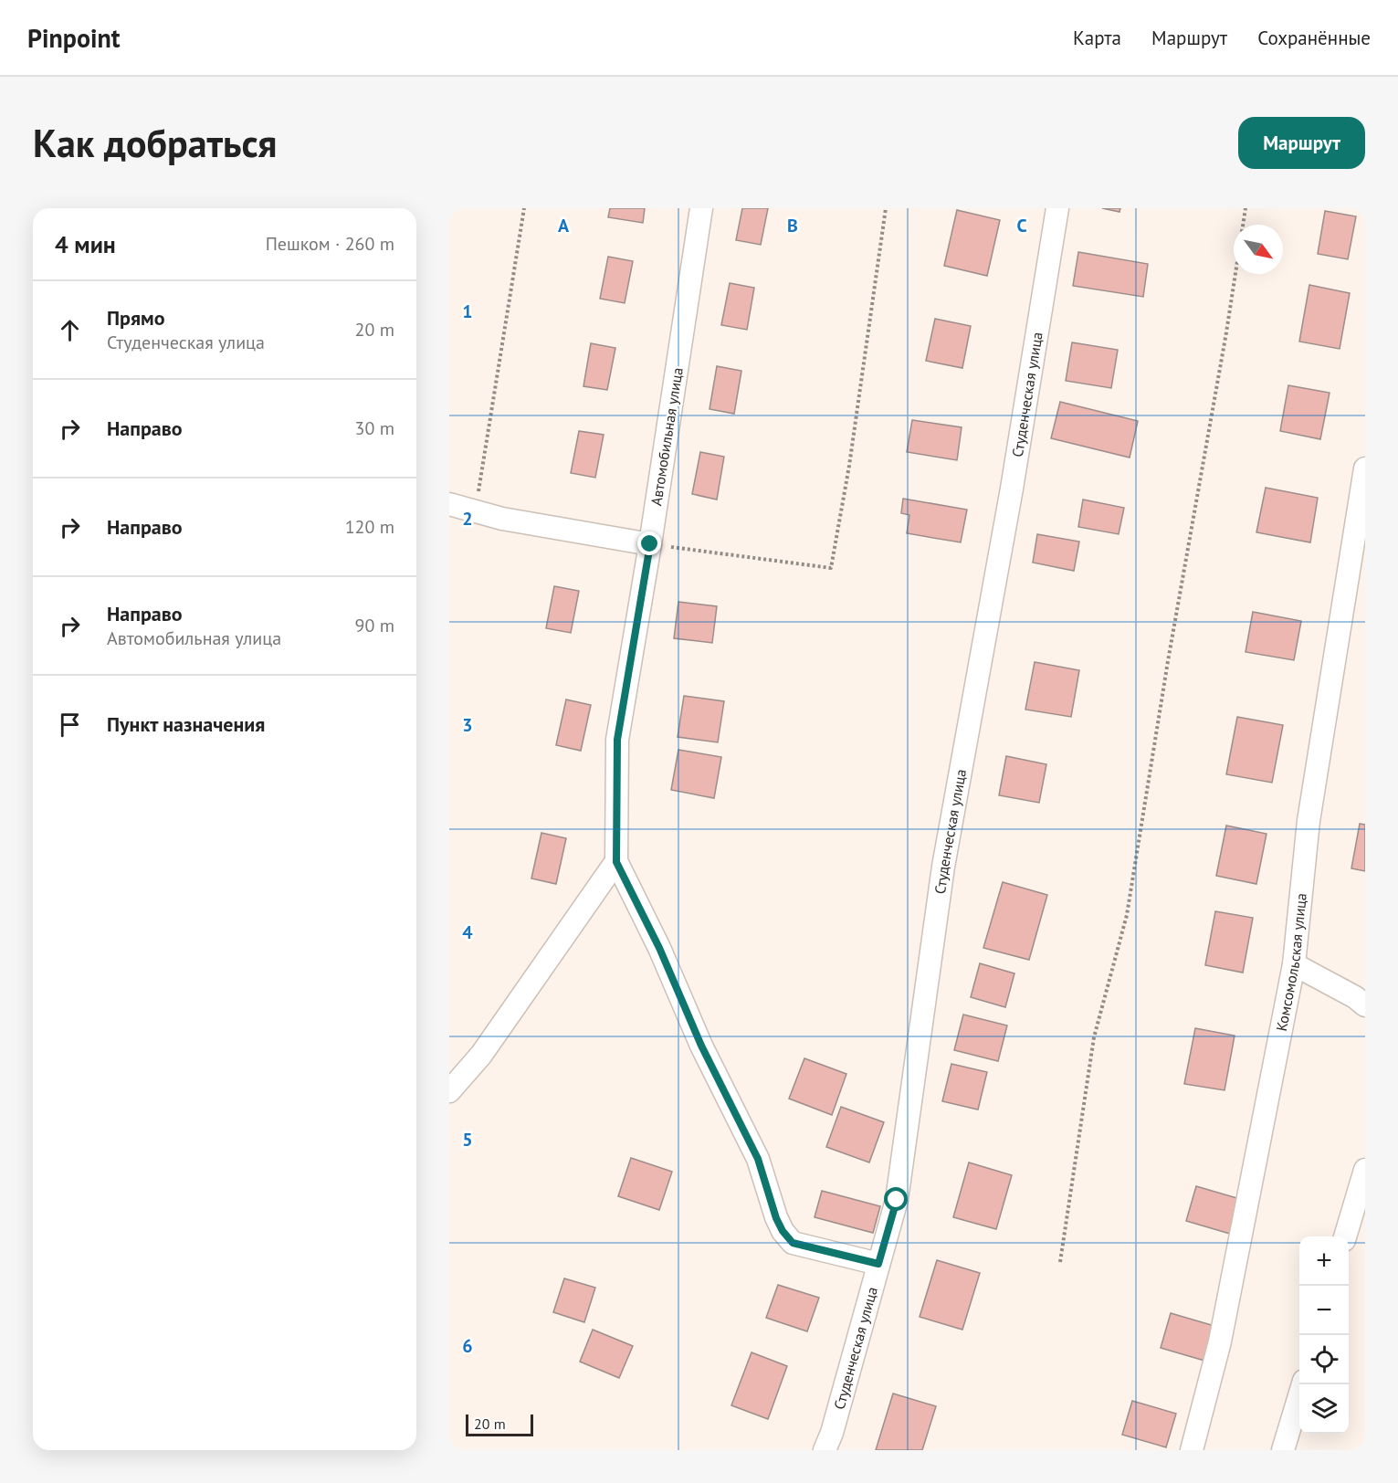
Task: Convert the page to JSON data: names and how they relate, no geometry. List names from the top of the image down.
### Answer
{
  "streets": {
    "street": ["Студенческая улица", "Автомобильная улица", "Комсомольская улица"]
  },
  "scale_bar": "20 m",
  "north": "bottom right",
  "page": {
    "header": "Pinpoint",
    "nav": ["Карта", "Маршрут", "Сохранённые"],
    "buttons": "Маршрут",
    "title": "Как добраться",
    "heading": ["4 мин", "Пешком · 260 m"],
    "list": [
      ["Прямо", "Студенческая улица", "20 m"],
      ["Направо", "30 m"],
      ["Направо", "120 m"],
      ["Направо", "Автомобильная улица", "90 m"],
      "Пункт назначения"
    ],
    "map_buttons": ["+", "−"],
    "scale": "20 m"
  },
  "grid": {
    "columns": ["A", "B", "C"],
    "rows": [
      "1",
      "2",
      "3",
      "4",
      "5",
      "6"
    ]
  }
}
